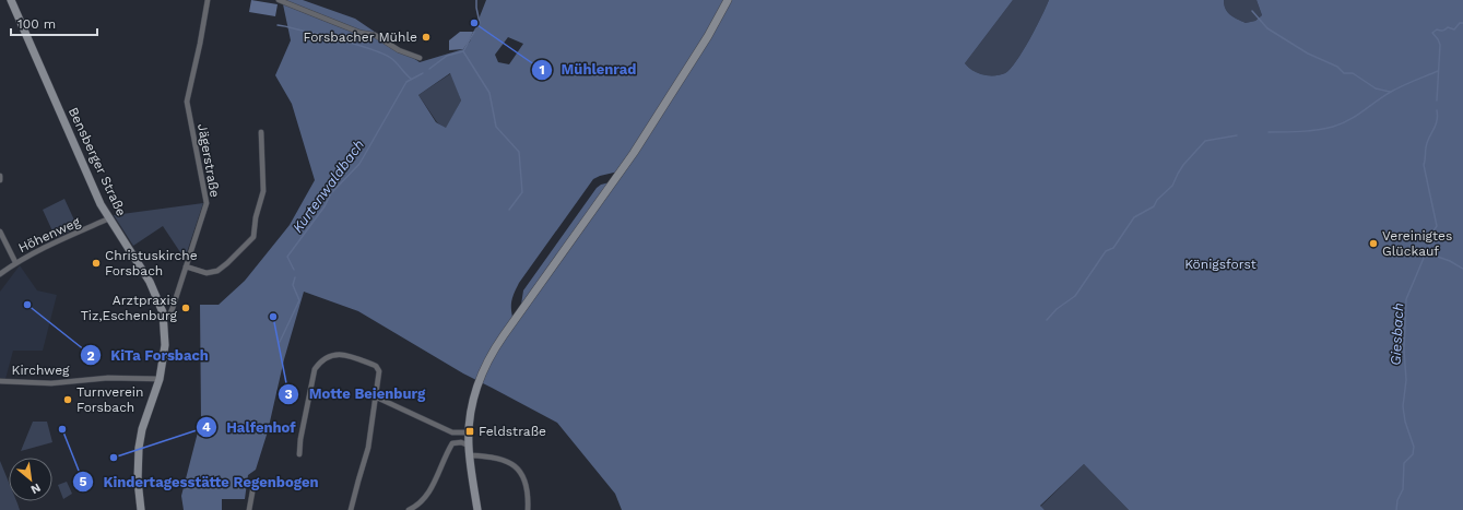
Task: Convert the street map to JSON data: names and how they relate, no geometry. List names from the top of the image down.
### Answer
{
  "streets": {
    "main road": ["Bensberger Straße"],
    "street": ["Jägerstraße", "Höhenweg", "Kirchweg"]
  },
  "crossings": [
    ["Jägerstraße", "Bensberger Straße"],
    ["Bensberger Straße", "Höhenweg"],
    ["Bensberger Straße", "Kirchweg"]
  ],
  "water": ["Kurtenwaldbach", "Giesbach"],
  "parks": ["Königsforst"],
  "places": {
    "other": [
      "Mühlenrad",
      "Forsbacher Mühle",
      "Vereinigtes Glückauf",
      "Christuskirche Forsbach",
      "KiTa Forsbach",
      "Arztpraxis Tiz,Eschenburg",
      "Motte Beienburg",
      "Turnverein Forsbach",
      "Kindertagesstätte Regenbogen",
      "Halfenhof"
    ],
    "transit": ["Feldstraße"]
  },
  "scale_bar": "100 m",
  "north": "bottom right"
}
